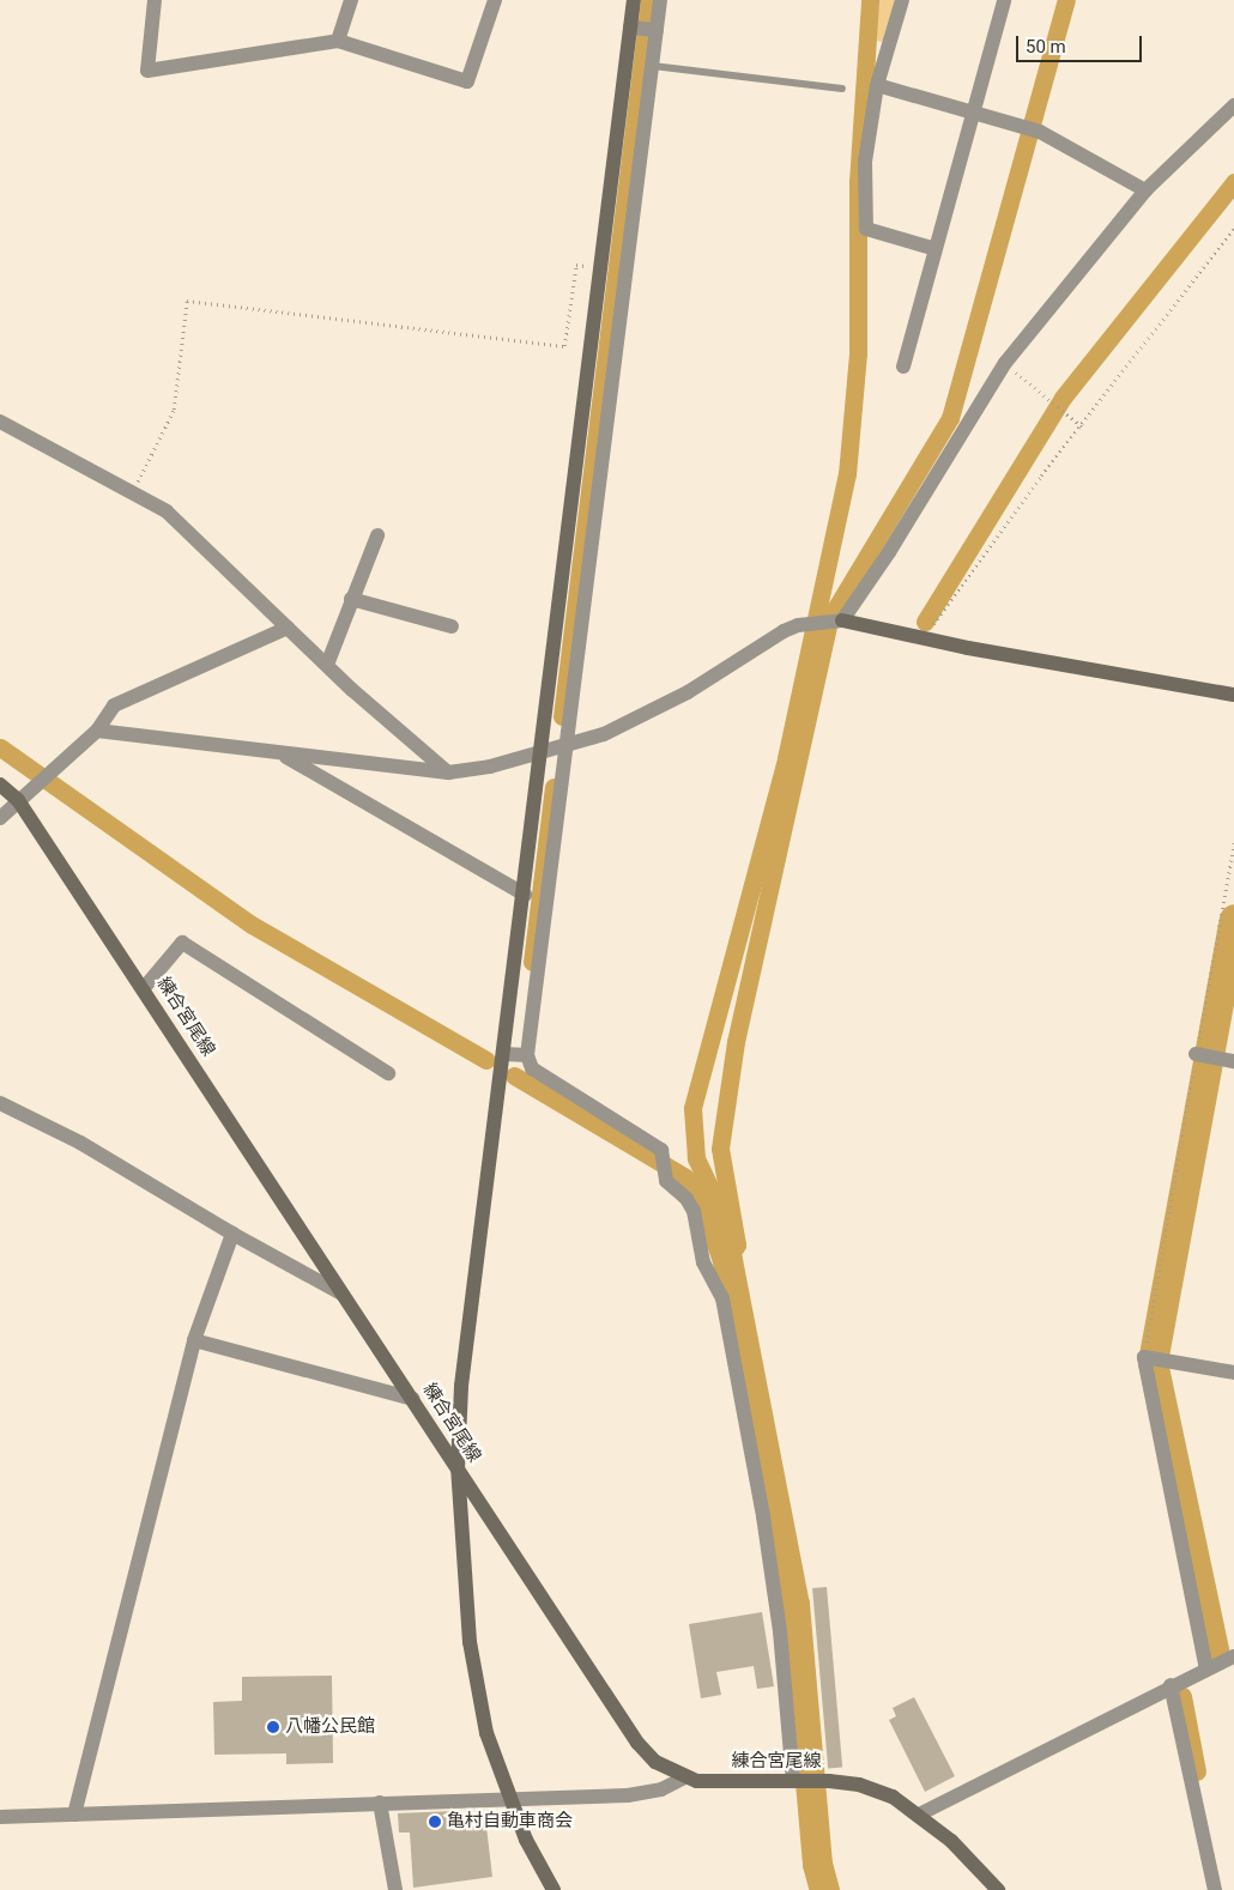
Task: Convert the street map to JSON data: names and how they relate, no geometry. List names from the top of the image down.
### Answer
{
  "streets": {
    "street": ["練合宮尾線"]
  },
  "places": ["八幡公民館", "亀村自動車商会"],
  "scale_bar": "50 m"
}
